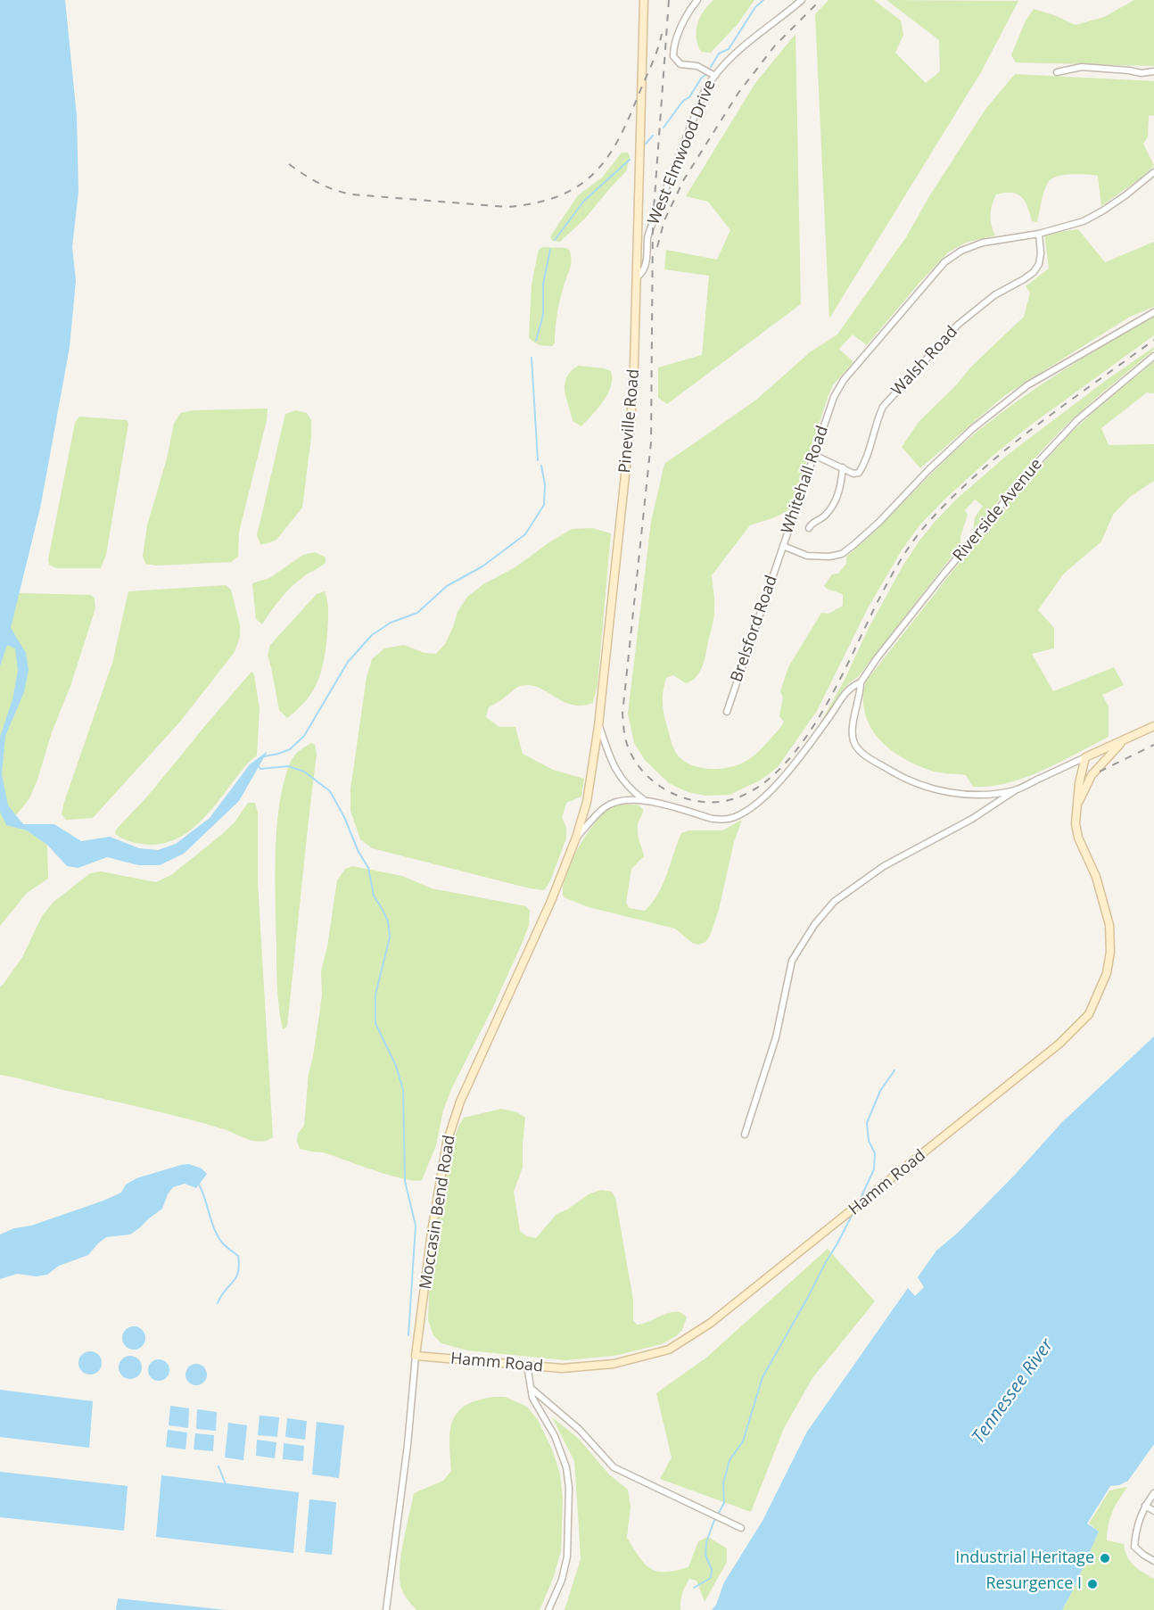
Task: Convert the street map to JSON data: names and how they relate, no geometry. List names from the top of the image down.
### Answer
{
  "streets": {
    "main road": ["Pineville Road", "Hamm Road", "Moccasin Bend Road"],
    "street": [
      "West Elmwood Drive",
      "Walsh Road",
      "Whitehall Road",
      "Riverside Avenue",
      "Brelsford Road"
    ]
  },
  "crossings": [
    ["West Elmwood Drive", "Pineville Road"],
    ["Walsh Road", "Whitehall Road"],
    ["Pineville Road", "Moccasin Bend Road"],
    ["Whitehall Road", "Brelsford Road"],
    ["Hamm Road", "Moccasin Bend Road"]
  ],
  "water": ["Tennessee River"],
  "places": ["Industrial Heritage", "Resurgence I"]
}
